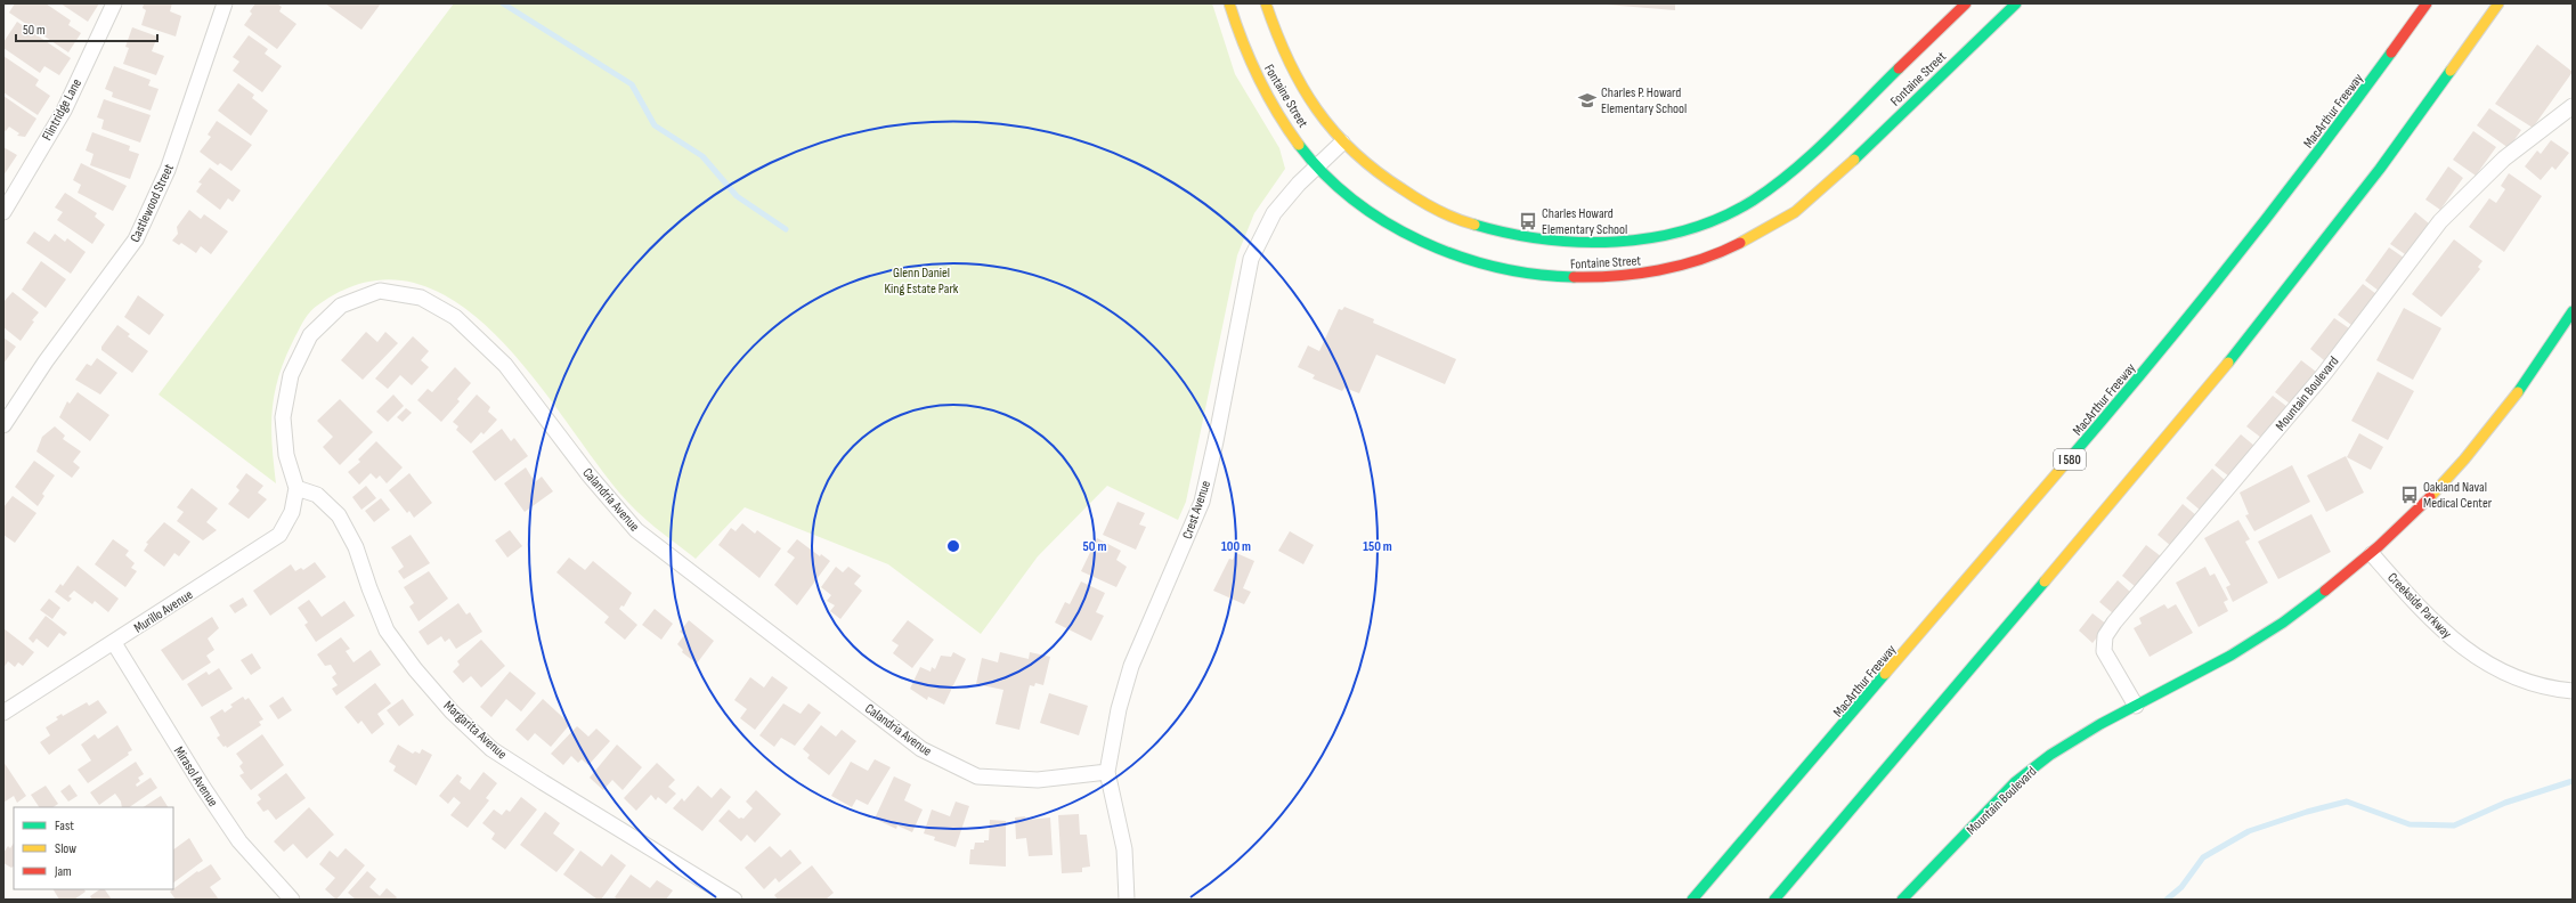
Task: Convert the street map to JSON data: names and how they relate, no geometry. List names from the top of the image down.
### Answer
{
  "streets": {
    "main road": [
      "Fontaine Street",
      "MacArthur Freeway",
      "Mountain Boulevard",
      "I 580"
    ],
    "street": [
      "Flintridge Lane",
      "Castlewood Street",
      "Calandria Avenue",
      "Crest Avenue",
      "Creekside Parkway",
      "Murillo Avenue",
      "Margarita Avenue",
      "Mirasol Avenue"
    ]
  },
  "crossings": [
    ["Fontaine Street", "Crest Avenue"],
    ["Mountain Boulevard", "Creekside Parkway"],
    ["Calandria Avenue", "Crest Avenue"],
    ["Calandria Avenue", "Murillo Avenue"],
    ["Calandria Avenue", "Margarita Avenue"],
    ["Murillo Avenue", "Margarita Avenue"],
    ["Murillo Avenue", "Mirasol Avenue"]
  ],
  "parks": ["Glenn Daniel King Estate Park"],
  "places": {
    "school or university": ["Charles P. Howard Elementary School"],
    "bus stop": ["Charles Howard Elementary School", "Oakland Naval Medical Center"]
  },
  "legend": ["Fast", "Slow", "Jam"],
  "scale_bar": "50 m",
  "rings": ["50 m", "100 m", "150 m"]
}
